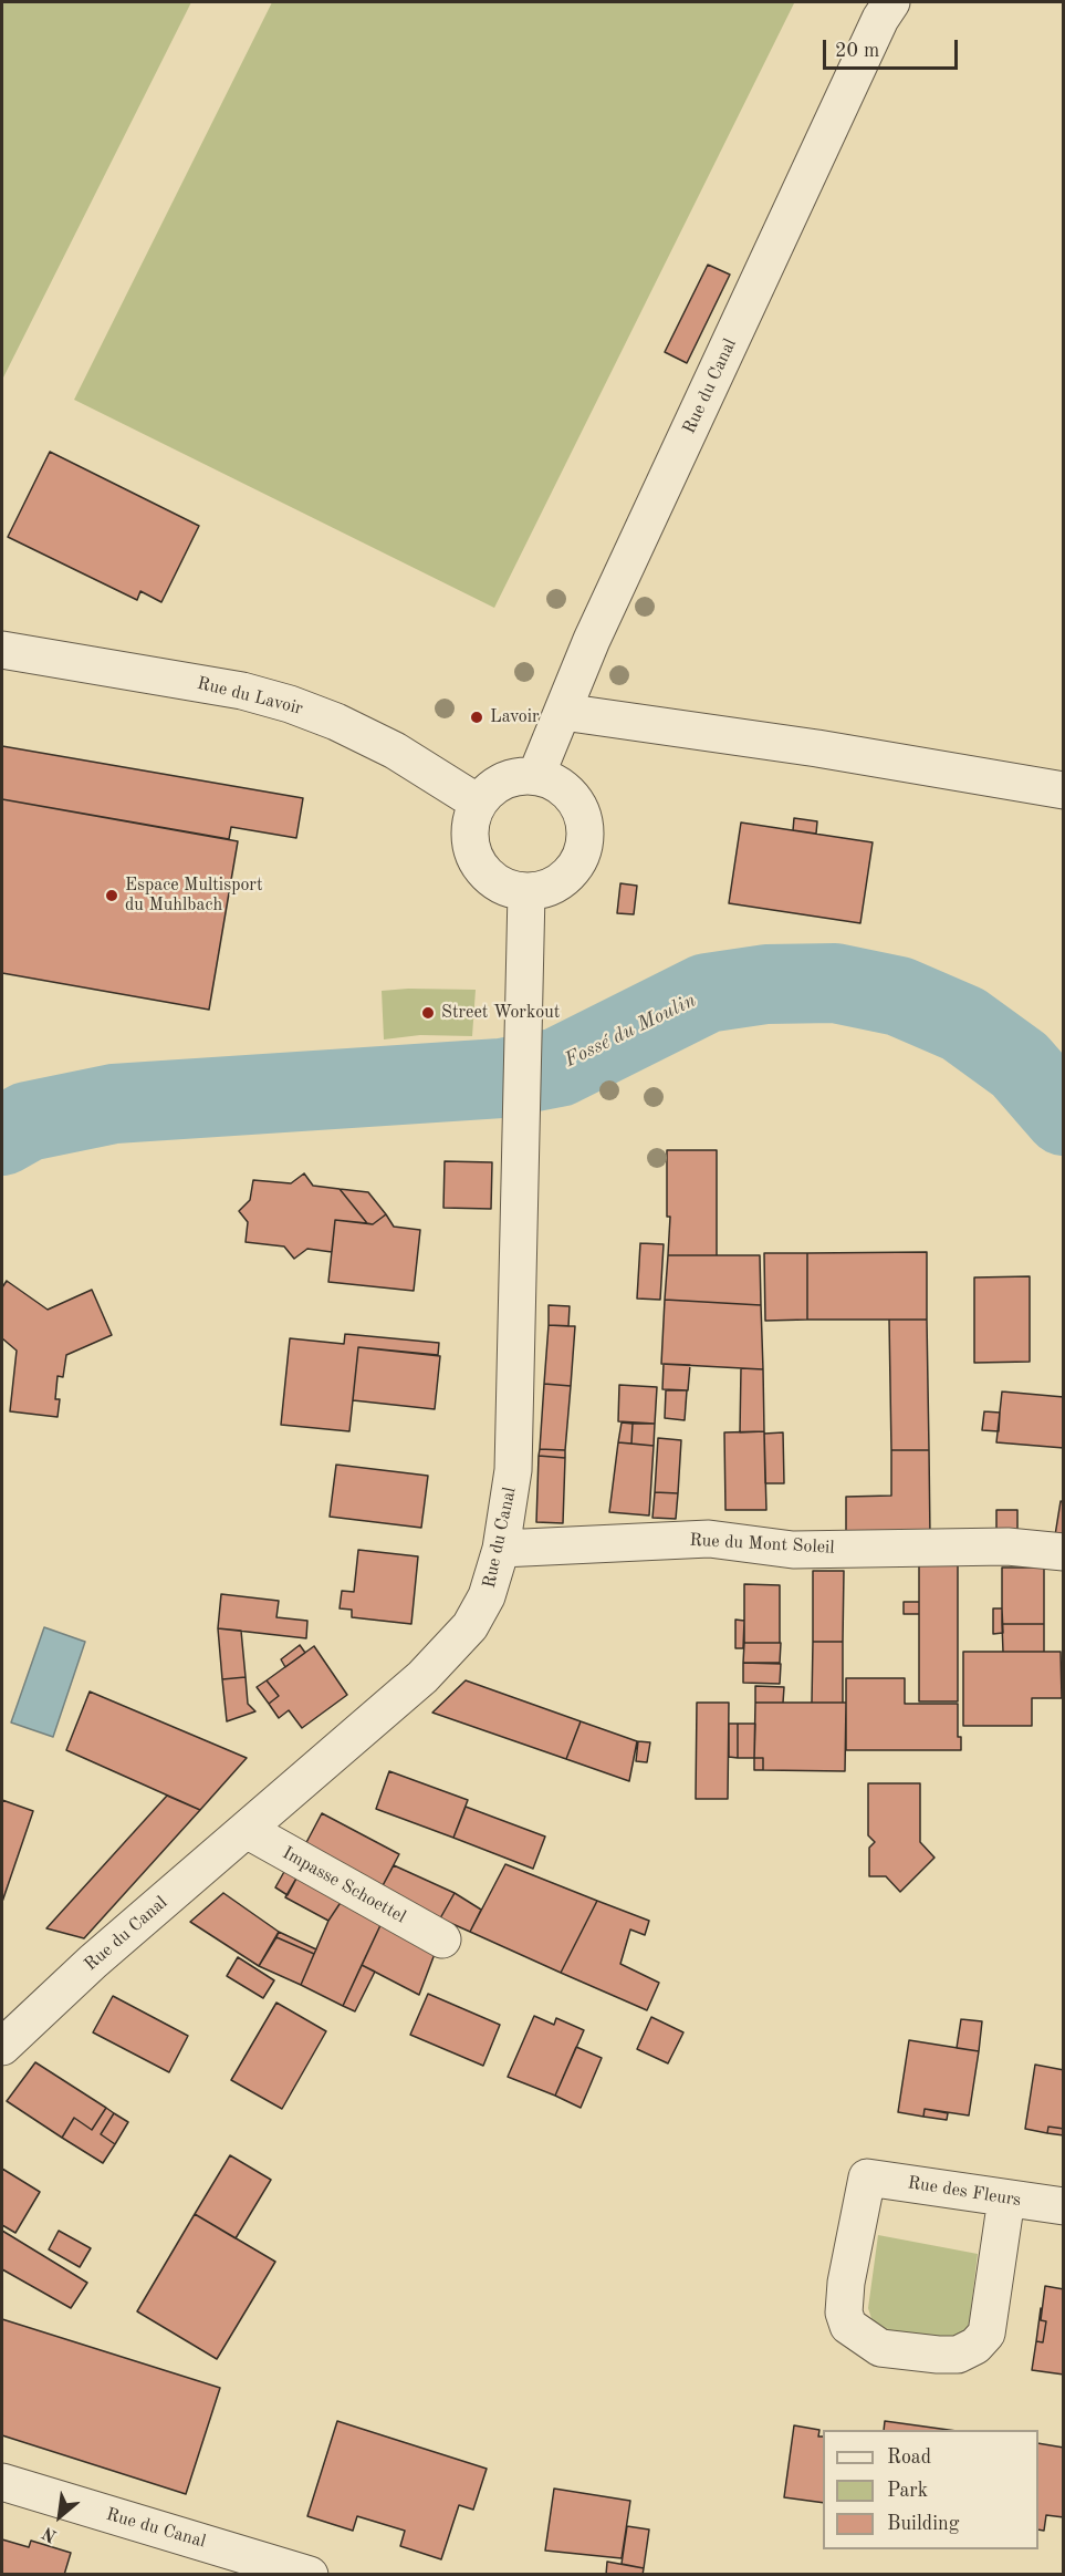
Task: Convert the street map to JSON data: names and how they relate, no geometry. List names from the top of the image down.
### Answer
{
  "streets": {
    "street": [
      "Rue du Canal",
      "Rue du Lavoir",
      "Rue du Mont Soleil",
      "Impasse Schoettel",
      "Rue des Fleurs"
    ]
  },
  "crossings": [
    ["Rue du Canal", "Rue du Lavoir"],
    ["Rue du Canal", "Rue du Mont Soleil"],
    ["Rue du Canal", "Impasse Schoettel"]
  ],
  "water": ["Fossé du Moulin"],
  "places": ["Lavoir", "Espace Multisport du Muhlbach", "Street Workout"],
  "legend": ["Road", "Park", "Building"],
  "scale_bar": "20 m",
  "north": "bottom left"
}
